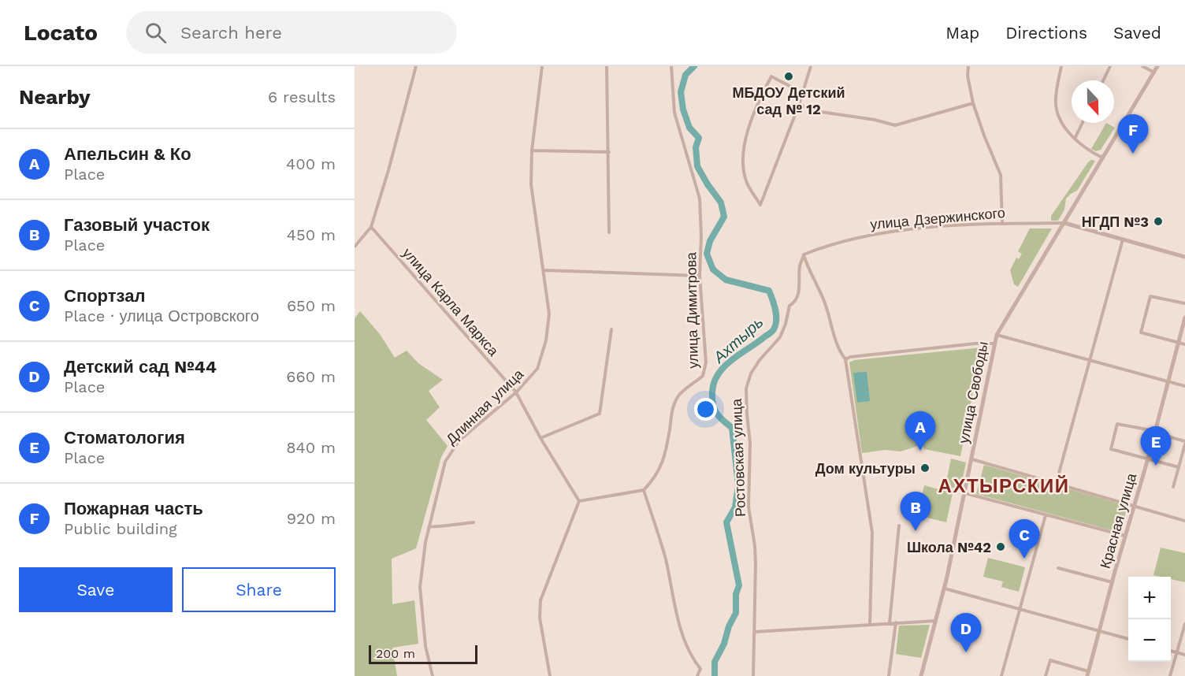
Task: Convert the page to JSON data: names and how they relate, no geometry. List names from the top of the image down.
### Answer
{
  "streets": {
    "street": [
      "улица Дзержинского",
      "улица Карла Маркса",
      "улица Димитрова",
      "улица Свободы",
      "Длинная улица",
      "Ростовская улица",
      "Красная улица"
    ]
  },
  "crossings": [
    ["улица Дзержинского", "улица Свободы"],
    ["улица Дзержинского", "Ростовская улица"],
    ["улица Карла Маркса", "Длинная улица"]
  ],
  "districts": ["АХТЫРСКИЙ"],
  "water": ["Ахтырь"],
  "places": [
    "МБДОУ Детский сад № 12",
    "НГДП №3",
    "Дом культуры",
    "Школа №42"
  ],
  "scale_bar": "200 m",
  "north": "bottom",
  "page": {
    "header": "Locato",
    "search": "Search here",
    "nav": ["Map", "Directions", "Saved"],
    "heading": ["Nearby", "6 results"],
    "pins": [
      "F",
      "A",
      "E",
      "B",
      "C",
      "D"
    ],
    "list": [
      {
        "mark": "A",
        "name": "Апельсин & Ко",
        "note": "Place",
        "value": "400 m"
      },
      {
        "mark": "B",
        "name": "Газовый участок",
        "note": "Place",
        "value": "450 m"
      },
      {
        "mark": "C",
        "name": "Спортзал",
        "note": "Place · улица Островского",
        "value": "650 m"
      },
      {
        "mark": "D",
        "name": "Детский сад №44",
        "note": "Place",
        "value": "660 m"
      },
      {
        "mark": "E",
        "name": "Стоматология",
        "note": "Place",
        "value": "840 m"
      },
      {
        "mark": "F",
        "name": "Пожарная часть",
        "note": "Public building",
        "value": "920 m"
      }
    ],
    "buttons": ["Save", "Share"],
    "map_buttons": ["+", "−"],
    "scale": "200 m"
  }
}
